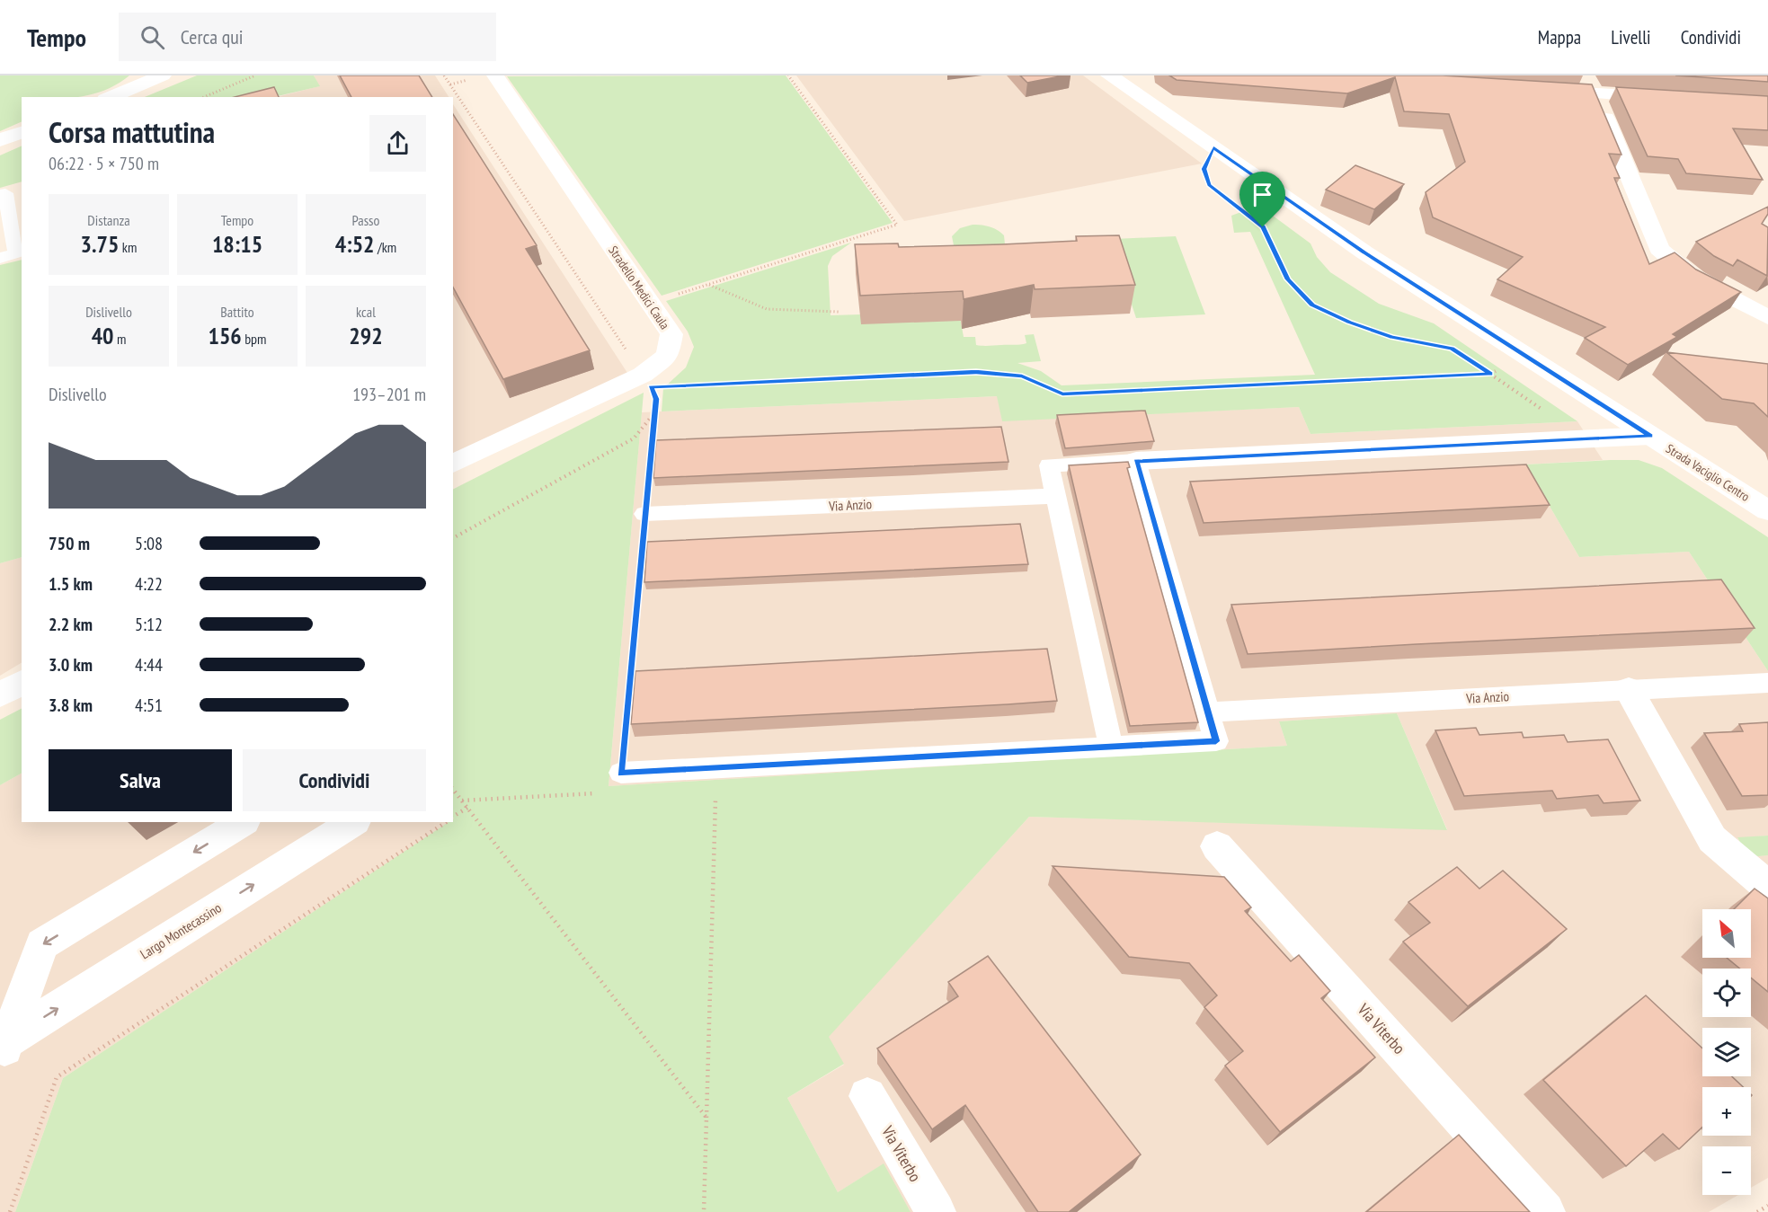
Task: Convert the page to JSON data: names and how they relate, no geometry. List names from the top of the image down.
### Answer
{
  "streets": {
    "street": [
      "Stradello Medici Caula",
      "Strada Vaciglio Centro",
      "Largo Montecassino",
      "Via Viterbo"
    ],
    "lane": ["Via Anzio"]
  },
  "north": "top left",
  "page": {
    "header": "Tempo",
    "search": "Cerca qui",
    "nav": ["Mappa", "Livelli", "Condividi"],
    "heading": ["Corsa mattutina", "06:22 · 5 × 750 m"],
    "stats": [
      ["Distanza", "3.75 km"],
      ["Tempo", "18:15"],
      ["Passo", "4:52 /km"],
      ["Dislivello", "40 m"],
      ["Battito", "156 bpm"],
      ["kcal", "292"]
    ],
    "chart": ["Dislivello", "193–201 m"],
    "list": [
      {
        "name": "750 m",
        "note": "5:08"
      },
      {
        "name": "1.5 km",
        "note": "4:22"
      },
      {
        "name": "2.2 km",
        "note": "5:12"
      },
      {
        "name": "3.0 km",
        "note": "4:44"
      },
      {
        "name": "3.8 km",
        "note": "4:51"
      }
    ],
    "buttons": ["Salva", "Condividi"],
    "map_buttons": ["+", "−"]
  }
}
